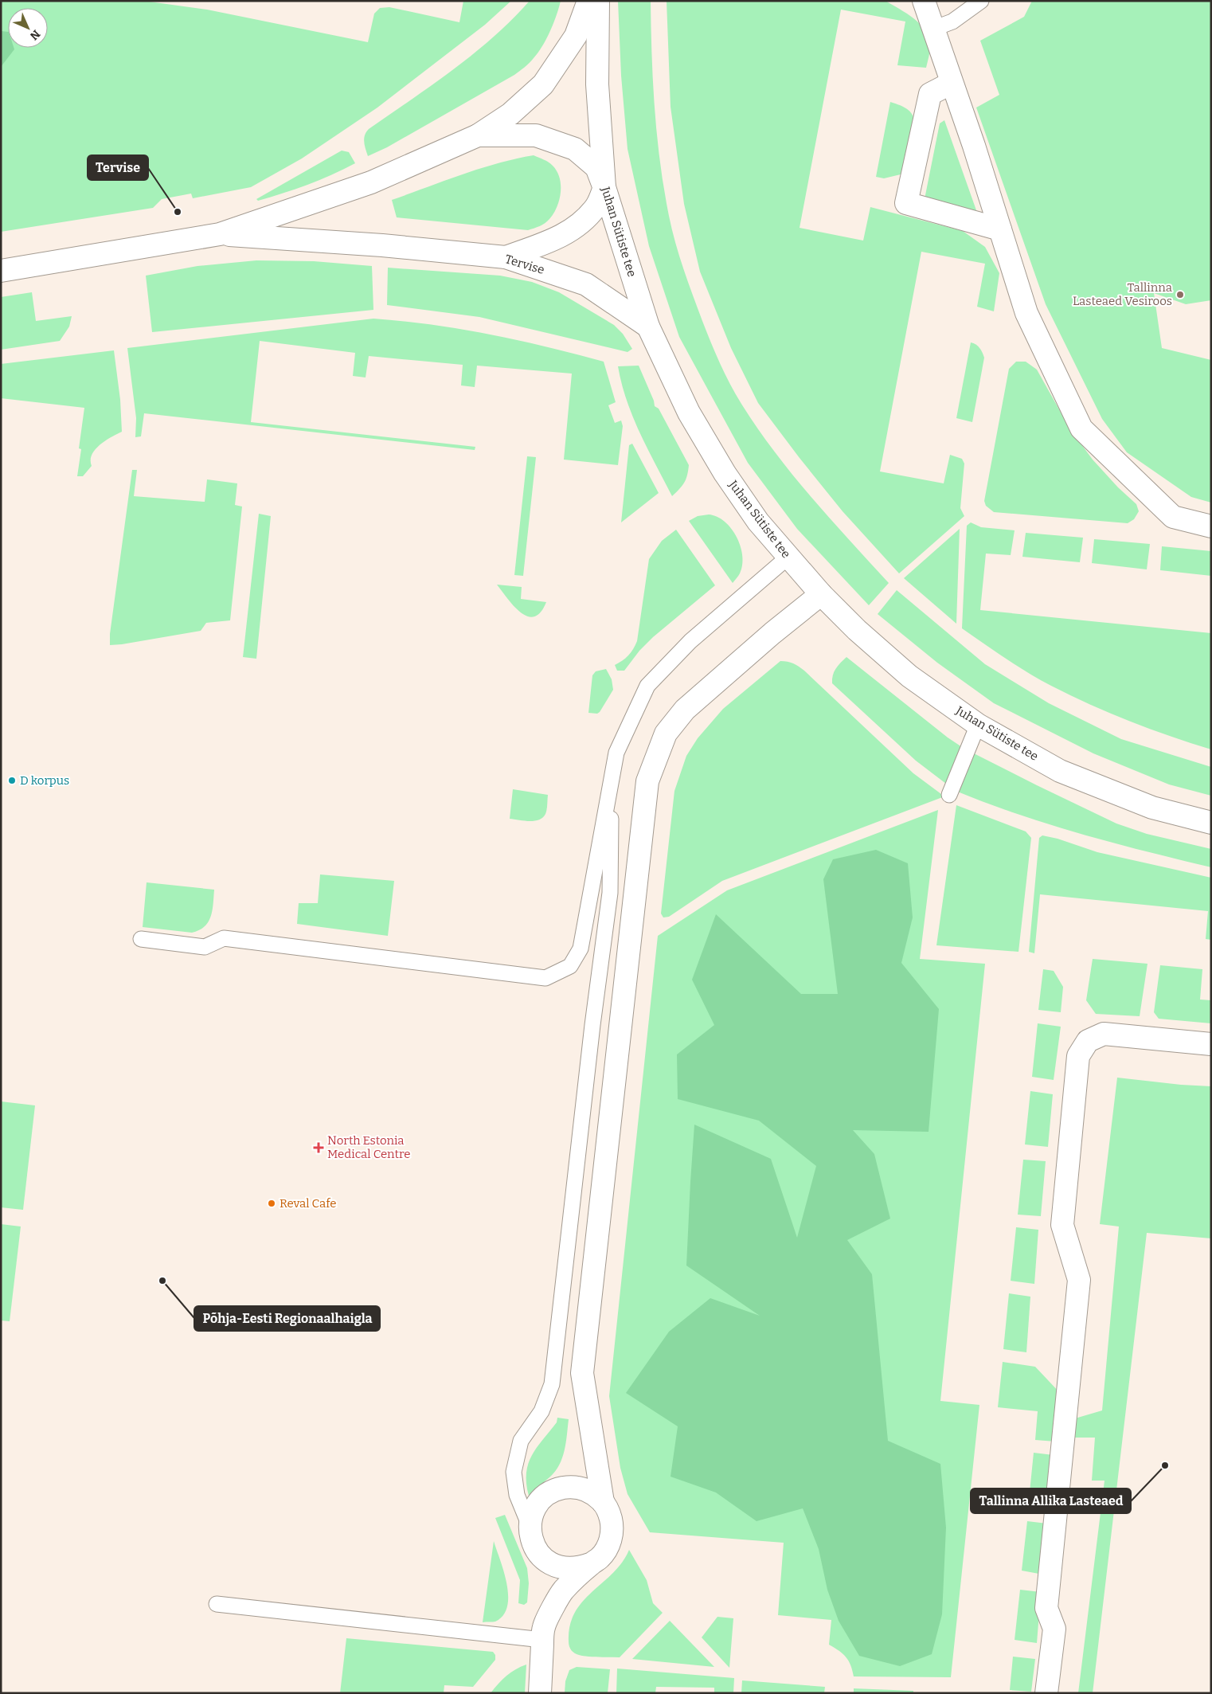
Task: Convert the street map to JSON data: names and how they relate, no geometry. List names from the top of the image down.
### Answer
{
  "streets": {
    "street": ["Juhan Sütiste tee", "Tervise"]
  },
  "crossings": [
    ["Juhan Sütiste tee", "Tervise"]
  ],
  "places": {
    "other": [
      "Tervise",
      "Tallinna Lasteaed Vesiroos",
      "D korpus",
      "Reval Cafe",
      "Põhja-Eesti Regionaalhaigla",
      "Tallinna Allika Lasteaed"
    ],
    "health": ["North Estonia Medical Centre"]
  },
  "north": "bottom right"
}
